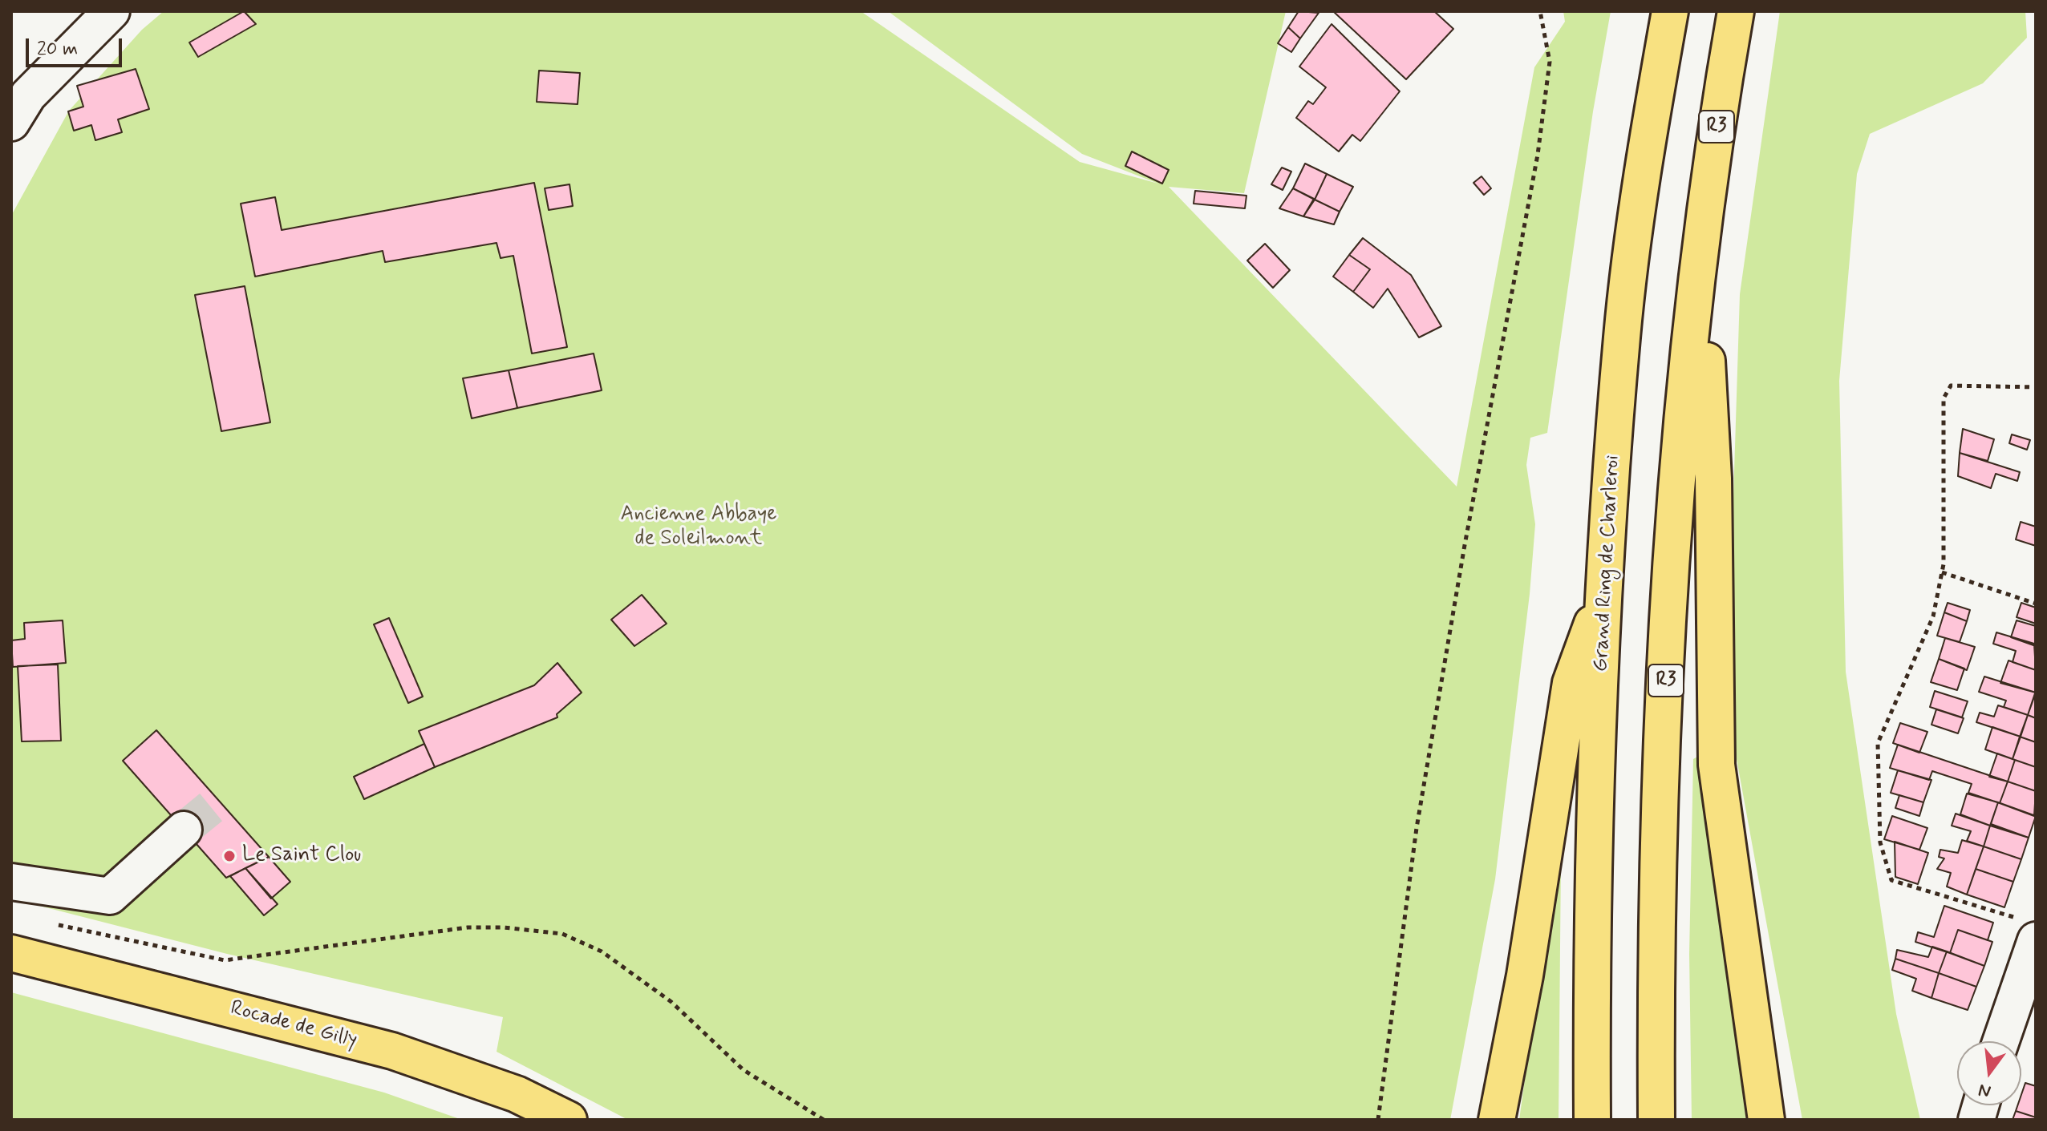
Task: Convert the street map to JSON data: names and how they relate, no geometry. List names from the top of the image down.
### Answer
{
  "streets": {
    "main road": ["R3", "Grand Ring de Charleroi", "Rocade de Gilly"]
  },
  "parks": ["Ancienne Abbaye de Soleilmont"],
  "places": ["Le Saint Clou"],
  "scale_bar": "20 m",
  "north": "bottom"
}
